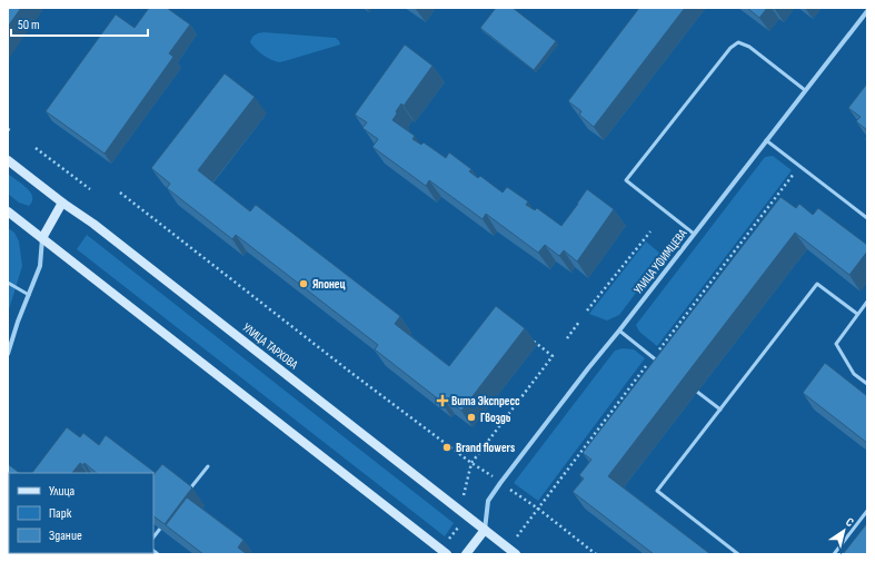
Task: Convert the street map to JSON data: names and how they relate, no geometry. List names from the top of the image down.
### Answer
{
  "streets": {
    "main road": ["УЛИЦА ТАРХОВА"],
    "street": ["УЛИЦА УФИМЦЕВА"]
  },
  "crossings": [
    ["УЛИЦА УФИМЦЕВА", "УЛИЦА ТАРХОВА"]
  ],
  "places": {
    "other": ["Японец", "Гвоздь", "Brand flowers"],
    "health": ["Вита Экспресс"]
  },
  "legend": ["Улица", "Парк", "Здание"],
  "scale_bar": "50 m",
  "north": "top right"
}
